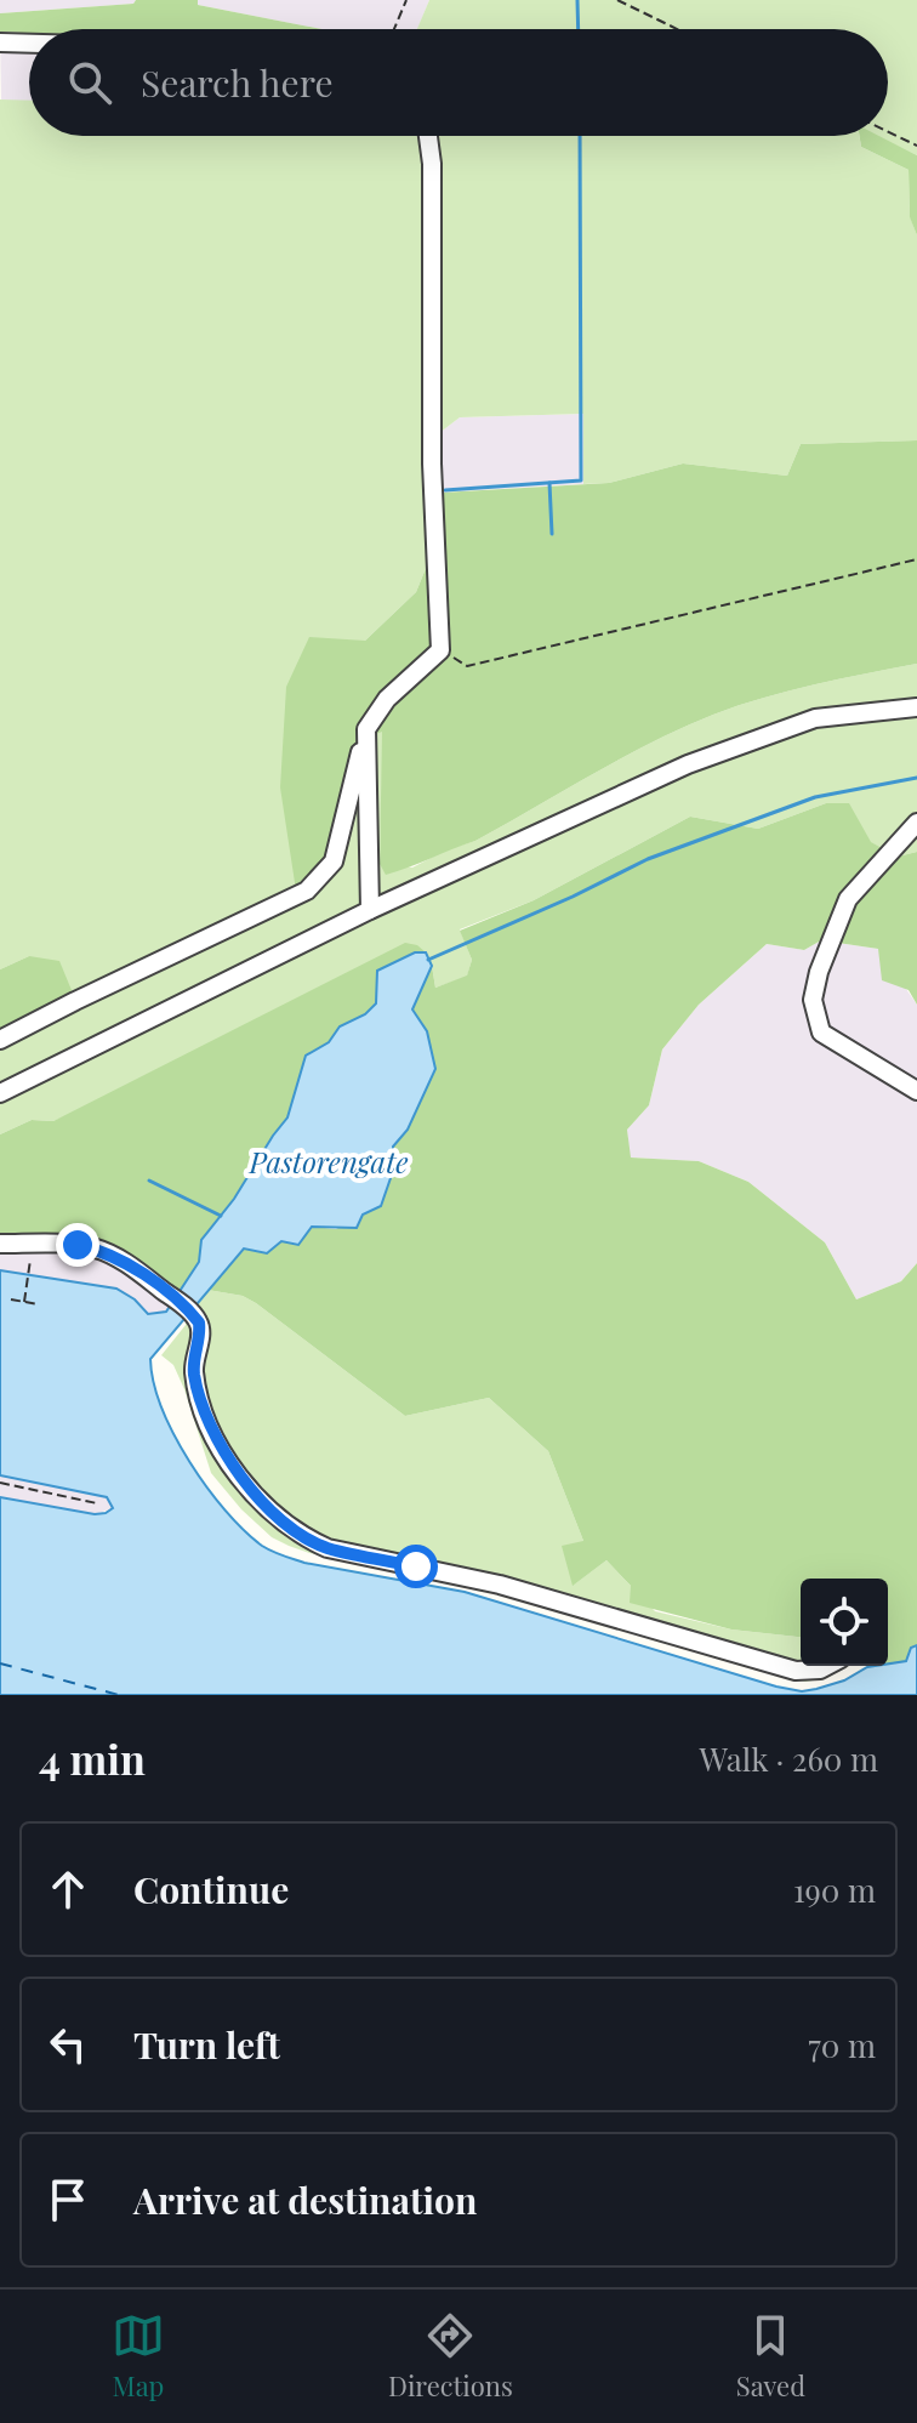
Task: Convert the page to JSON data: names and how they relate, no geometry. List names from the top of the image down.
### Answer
{
  "water": ["Pastorengate"],
  "page": {
    "search": "Search here",
    "heading": ["4 min", "Walk · 260 m"],
    "list": [
      ["Continue", "190 m"],
      ["Turn left", "70 m"],
      "Arrive at destination"
    ],
    "nav": ["Map", "Directions", "Saved"]
  }
}
